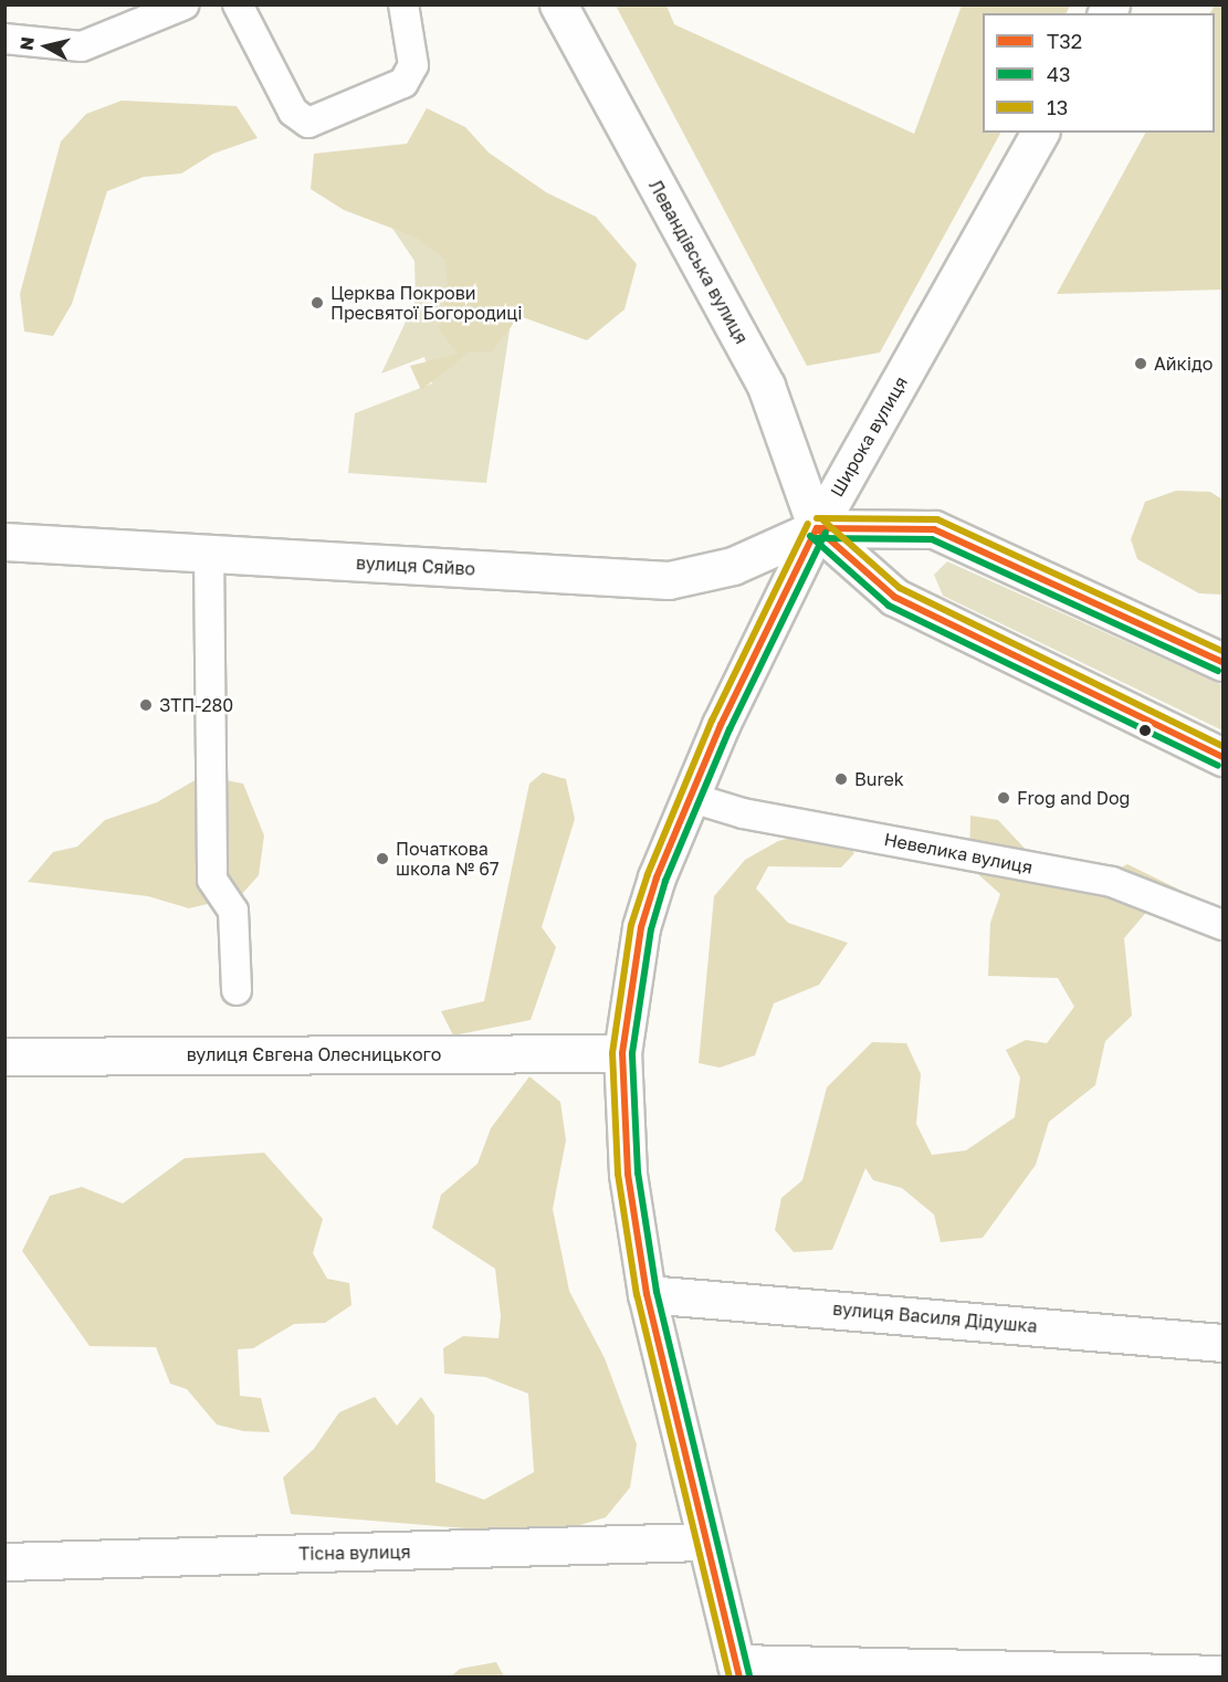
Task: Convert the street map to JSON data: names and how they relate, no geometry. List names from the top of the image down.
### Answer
{
  "streets": {
    "street": [
      "Левандівська вулиця",
      "Широка вулиця",
      "вулиця Сяйво",
      "вулиця Євгена Олесницького",
      "вулиця Василя Дідушка",
      "Тісна вулиця"
    ],
    "lane": ["Невелика вулиця"]
  },
  "crossings": [
    ["Левандівська вулиця", "Широка вулиця"],
    ["Левандівська вулиця", "вулиця Сяйво"],
    ["Широка вулиця", "вулиця Сяйво"],
    ["Широка вулиця", "Невелика вулиця"],
    ["Широка вулиця", "вулиця Євгена Олесницького"],
    ["Широка вулиця", "вулиця Василя Дідушка"],
    ["Широка вулиця", "Тісна вулиця"]
  ],
  "places": [
    "Церква Покрови Пресвятої Богородиці",
    "Айкідо",
    "ЗТП-280",
    "Burek",
    "Frog and Dog",
    "Початкова школа № 67"
  ],
  "lines": ["transit line 13", "transit line Т32", "transit line 43"],
  "legend": ["Т32", "43", "13"],
  "north": "left"
}
